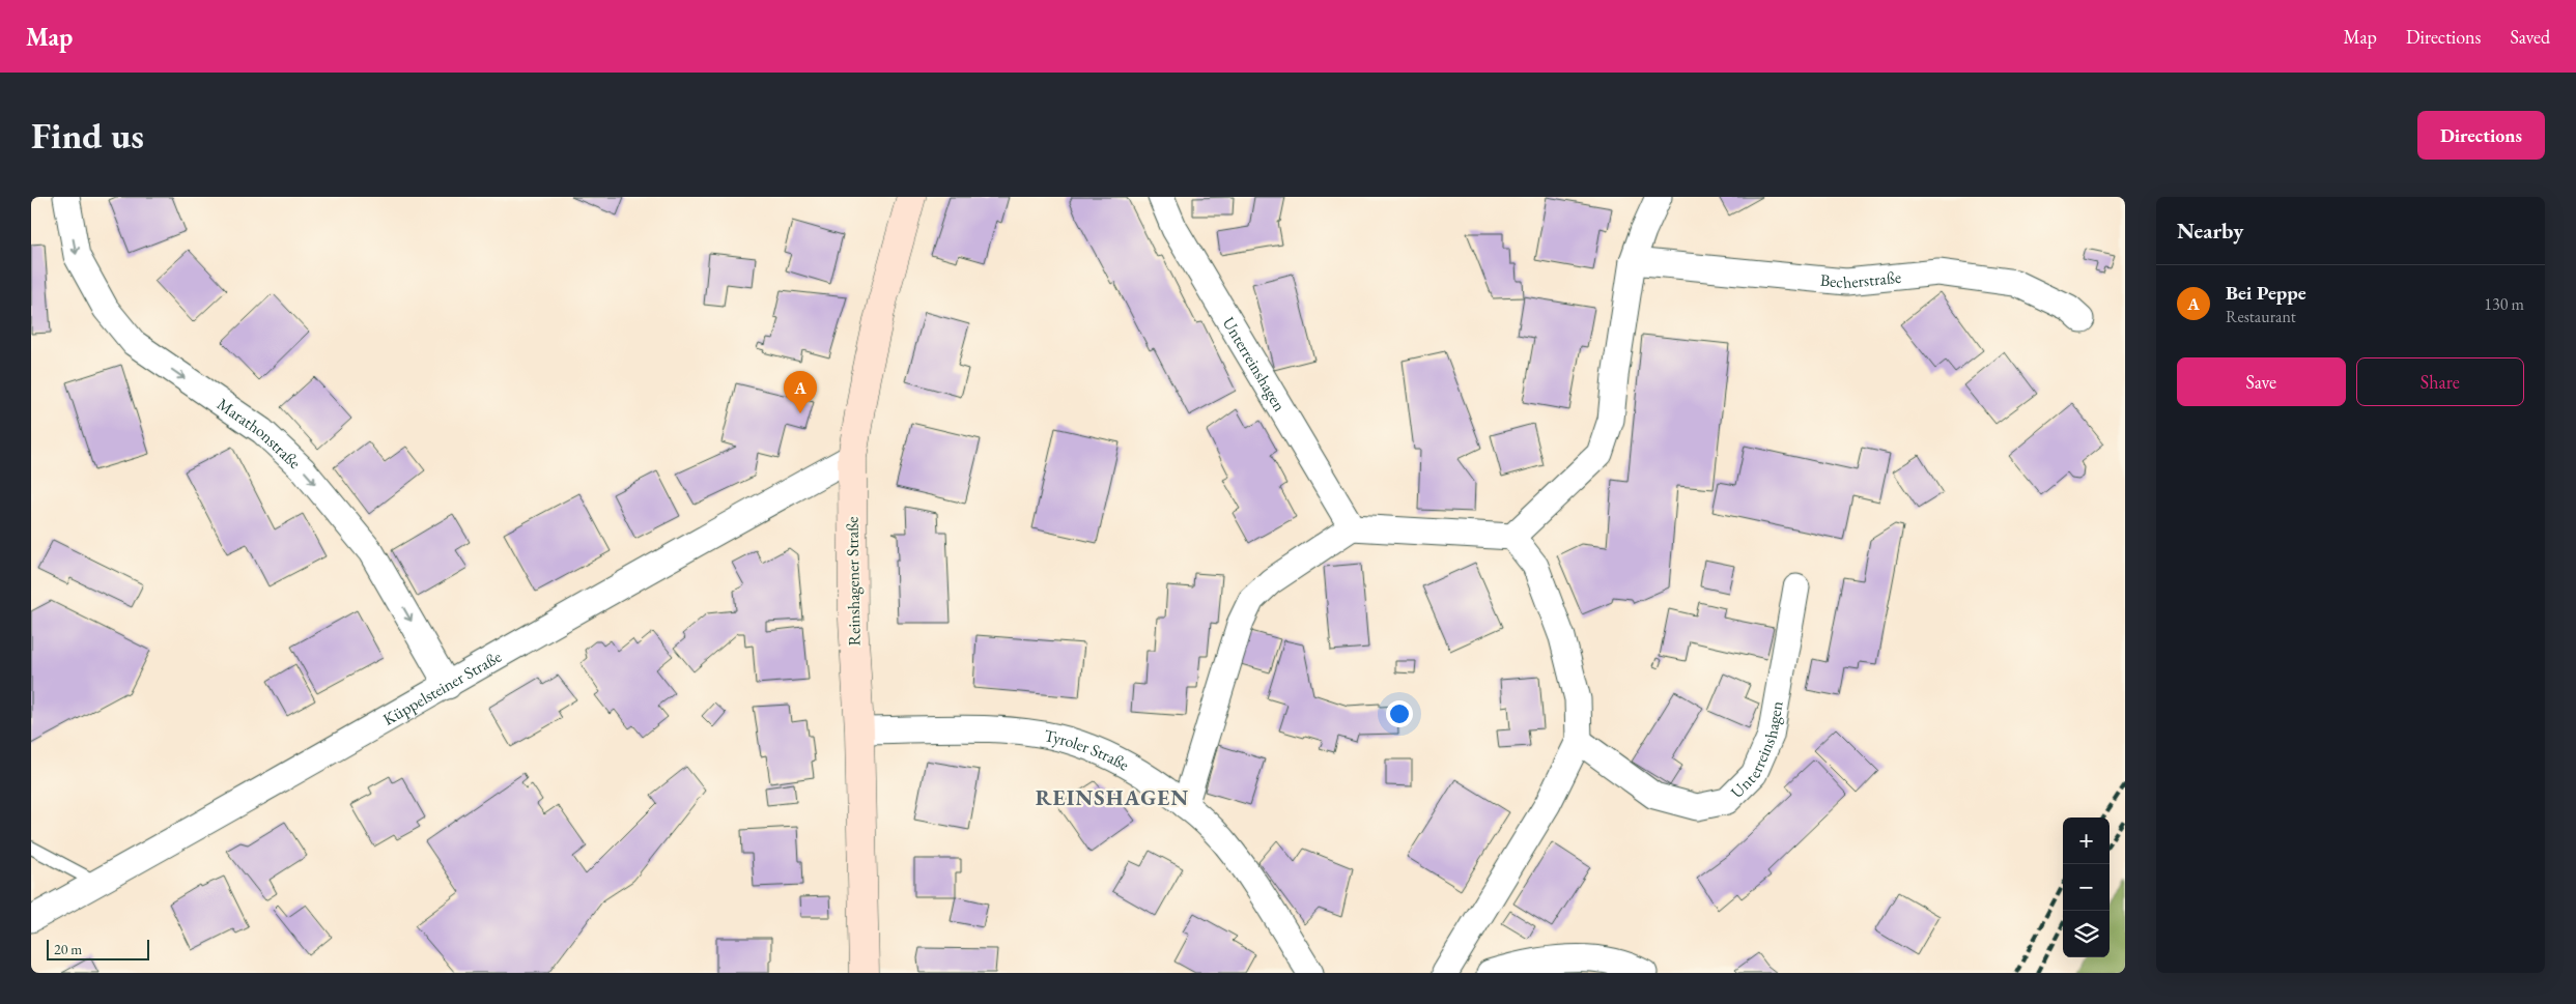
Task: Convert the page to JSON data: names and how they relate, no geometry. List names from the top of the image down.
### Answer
{
  "streets": {
    "main road": ["Reinshagener Straße"],
    "street": [
      "Becherstraße",
      "Unterreinshagen",
      "Marathonstraße",
      "Küppelsteiner Straße",
      "Tyroler Straße"
    ]
  },
  "crossings": [
    ["Marathonstraße", "Küppelsteiner Straße"],
    ["Reinshagener Straße", "Küppelsteiner Straße"],
    ["Reinshagener Straße", "Tyroler Straße"]
  ],
  "one_way": ["Marathonstraße"],
  "districts": ["REINSHAGEN"],
  "scale_bar": "20 m",
  "page": {
    "header": "Map",
    "nav": ["Map", "Directions", "Saved"],
    "buttons": [
      "Directions",
      ["Save", "Share"]
    ],
    "title": "Find us",
    "heading": "Nearby",
    "list": [
      {
        "mark": "A",
        "name": "Bei Peppe",
        "note": "Restaurant",
        "value": "130 m"
      }
    ],
    "pins": "A",
    "map_buttons": ["+", "−"],
    "scale": "20 m"
  }
}
